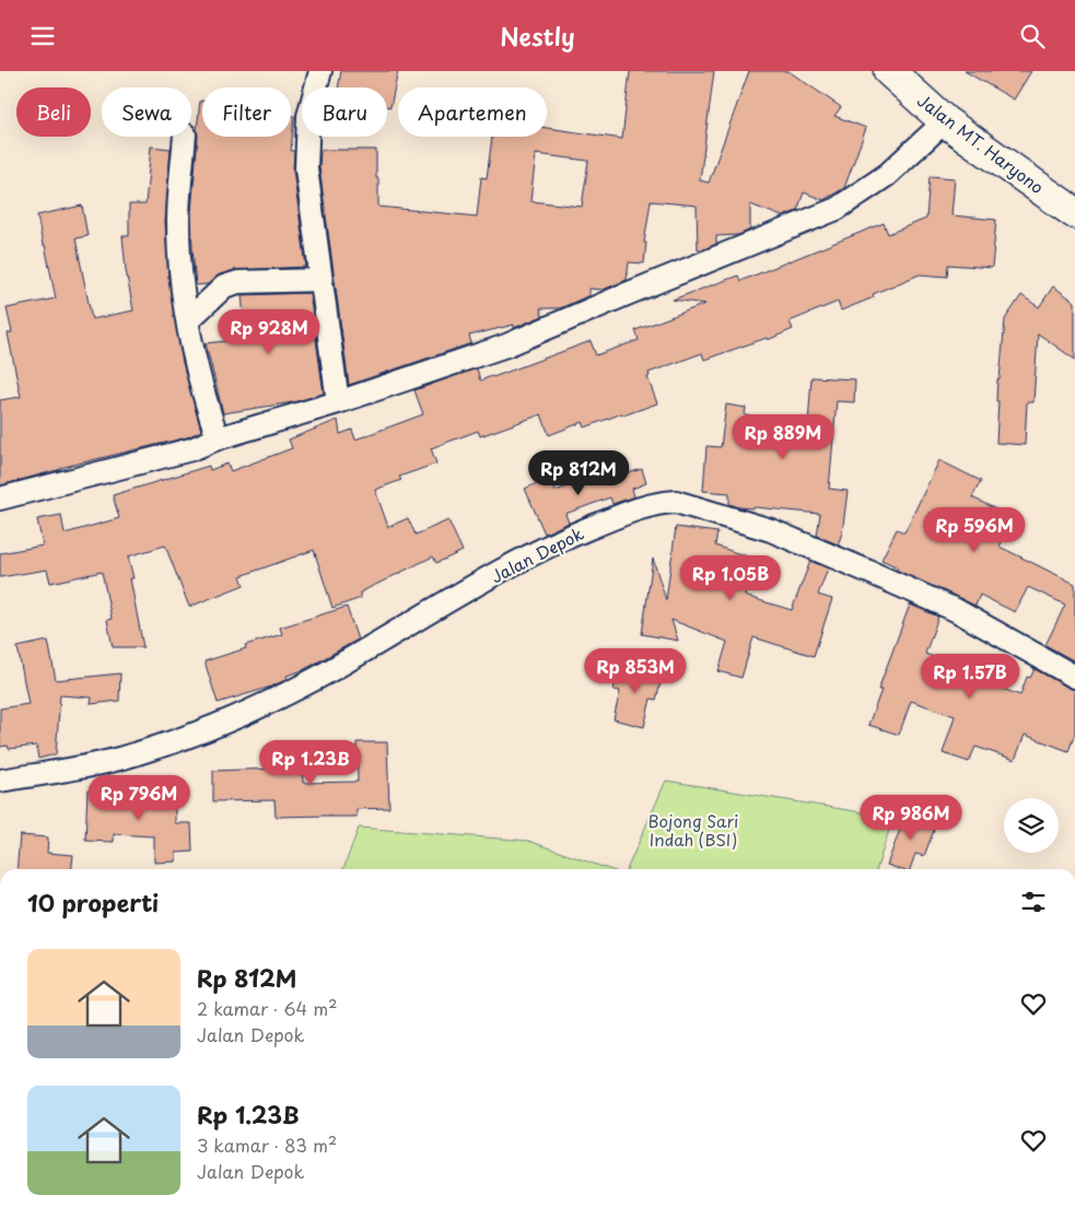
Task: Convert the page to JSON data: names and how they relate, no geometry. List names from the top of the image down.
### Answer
{
  "streets": {
    "main road": ["Jalan MT. Haryono"],
    "street": ["Jalan Depok"]
  },
  "parks": ["Bojong Sari Indah (BSI)"],
  "page": {
    "header": "Nestly",
    "chip": [
      "Beli",
      "Sewa",
      "Filter",
      "Baru",
      "Apartemen"
    ],
    "price": [
      "Rp 928M",
      "Rp 889M",
      "Rp 812M",
      "Rp 596M",
      "Rp 1.05B",
      "Rp 853M",
      "Rp 1.57B",
      "Rp 1.23B",
      "Rp 796M",
      "Rp 986M"
    ],
    "heading": "10 properti",
    "list": [
      {
        "name": "Rp 812M",
        "note": "2 kamar · 64 m² · Jalan Depok"
      },
      {
        "name": "Rp 1.23B",
        "note": "3 kamar · 83 m² · Jalan Depok"
      }
    ]
  }
}
